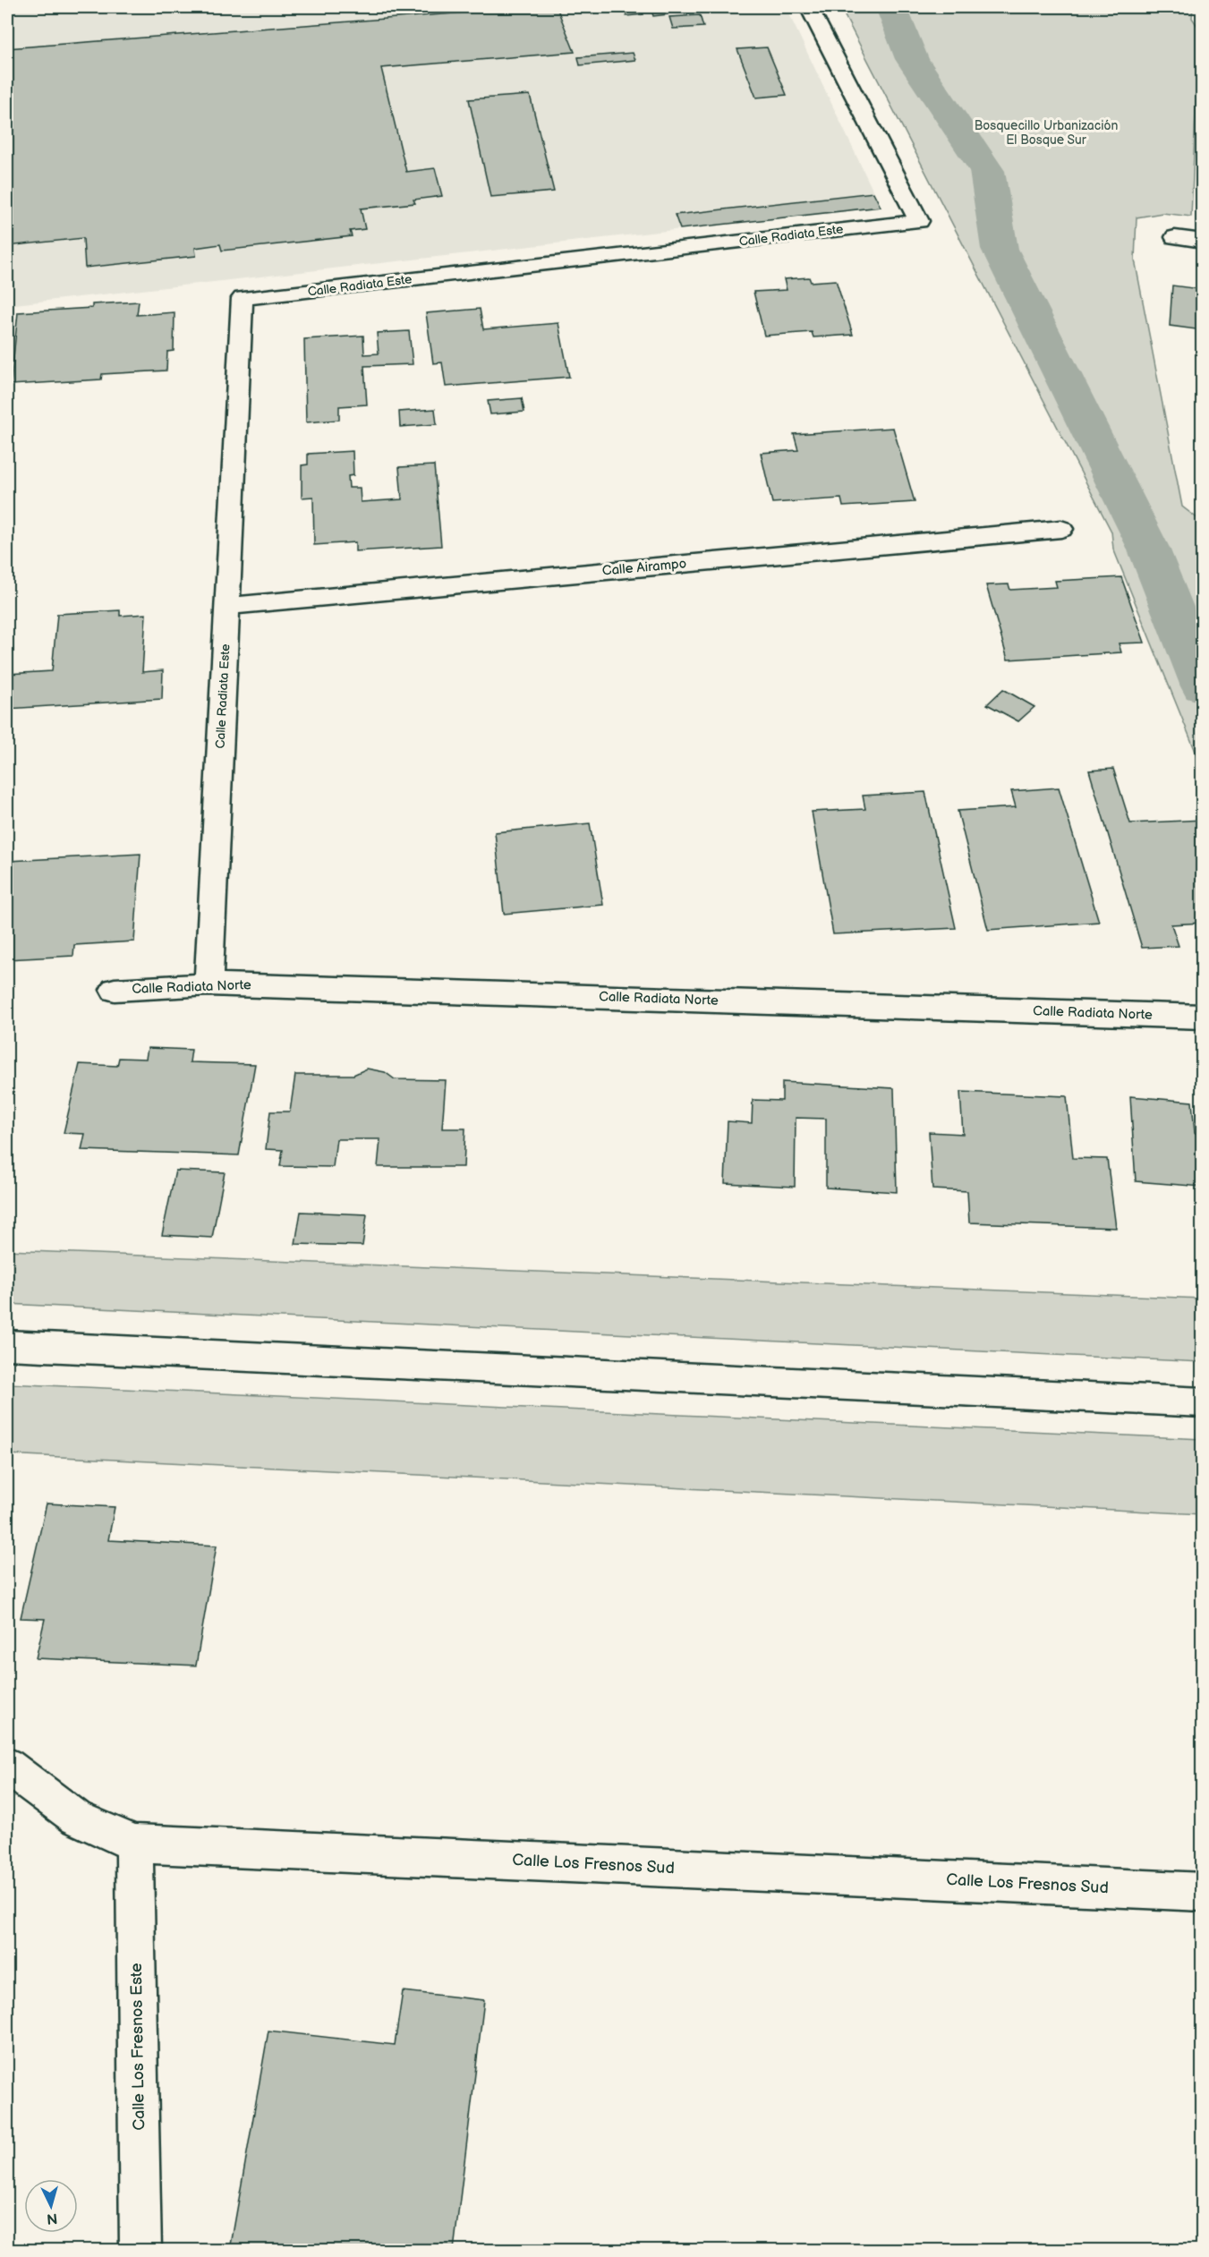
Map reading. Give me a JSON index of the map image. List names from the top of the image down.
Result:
{
  "streets": {
    "street": [
      "Calle Radiata Este",
      "Calle Airampo",
      "Calle Radiata Norte",
      "Calle Los Fresnos Sud",
      "Calle Los Fresnos Este"
    ]
  },
  "crossings": [
    ["Calle Radiata Este", "Calle Airampo"],
    ["Calle Radiata Este", "Calle Radiata Norte"],
    ["Calle Los Fresnos Sud", "Calle Los Fresnos Este"]
  ],
  "parks": ["Bosquecillo Urbanización El Bosque Sur"],
  "north": "bottom"
}
